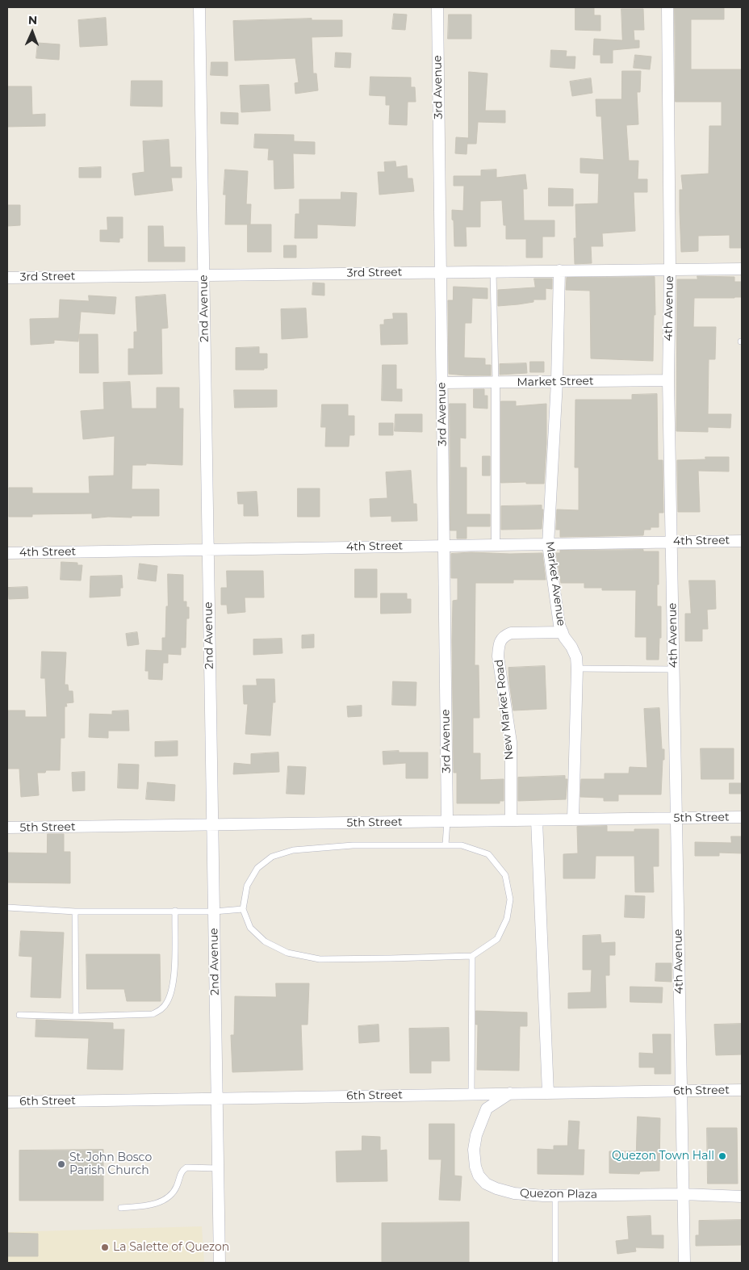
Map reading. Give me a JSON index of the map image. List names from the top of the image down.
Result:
{
  "streets": {
    "street": [
      "3rd Avenue",
      "3rd Street",
      "2nd Avenue",
      "4th Avenue",
      "Market Street",
      "4th Street",
      "Market Avenue",
      "New Market Road",
      "5th Street",
      "6th Street",
      "Quezon Plaza"
    ]
  },
  "crossings": [
    ["3rd Avenue", "3rd Street"],
    ["3rd Avenue", "Market Street"],
    ["3rd Avenue", "4th Street"],
    ["3rd Avenue", "5th Street"],
    ["3rd Street", "2nd Avenue"],
    ["3rd Street", "4th Avenue"],
    ["3rd Street", "Market Avenue"],
    ["2nd Avenue", "4th Street"],
    ["2nd Avenue", "5th Street"],
    ["2nd Avenue", "6th Street"],
    ["4th Avenue", "Market Street"],
    ["4th Avenue", "4th Street"],
    ["4th Avenue", "5th Street"],
    ["4th Avenue", "6th Street"],
    ["4th Avenue", "Quezon Plaza"],
    ["Market Street", "Market Avenue"],
    ["4th Street", "Market Avenue"],
    ["Market Avenue", "New Market Road"],
    ["Market Avenue", "5th Street"],
    ["New Market Road", "5th Street"],
    ["6th Street", "Quezon Plaza"]
  ],
  "places": ["Quezon Town Hall", "St. John Bosco Parish Church", "La Salette of Quezon"],
  "north": "top"
}
